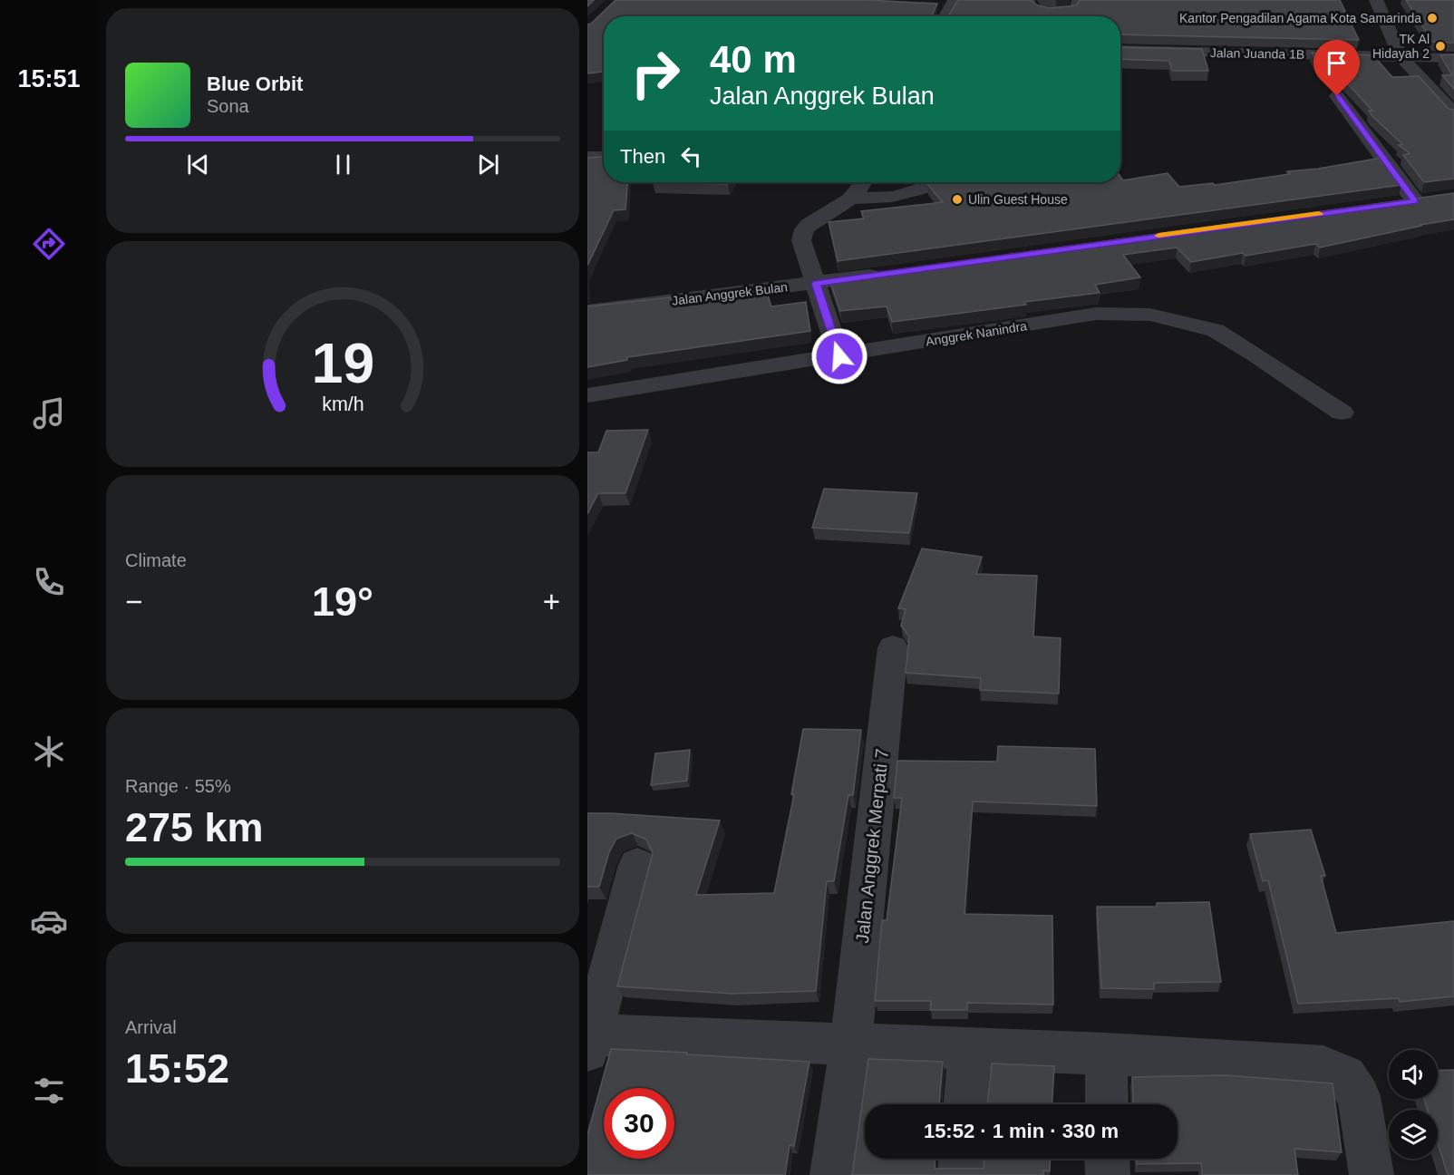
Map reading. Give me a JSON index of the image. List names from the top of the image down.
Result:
{
  "streets": {
    "street": [
      "Jalan Juanda 1B",
      "Jalan Anggrek Bulan",
      "Anggrek Nanindra",
      "Jalan Anggrek Merpati 7"
    ]
  },
  "places": ["Kantor Pengadilan Agama Kota Samarinda", "TK Al Hidayah 2", "Ulin Guest House"],
  "page": {
    "tabs": "15:51",
    "turn": ["40 m", "Jalan Anggrek Bulan"],
    "song": ["Blue Orbit", "Sona"],
    "then": "Then",
    "tile": [
      "Climate",
      ["Range · 55%", "275 km"],
      ["Arrival", "15:52"]
    ],
    "heat": ["−", "19°", "+"],
    "limit": "30",
    "trip": "15:52 · 1 min · 330 m",
    "gauge": ["19", "km/h"]
  }
}
